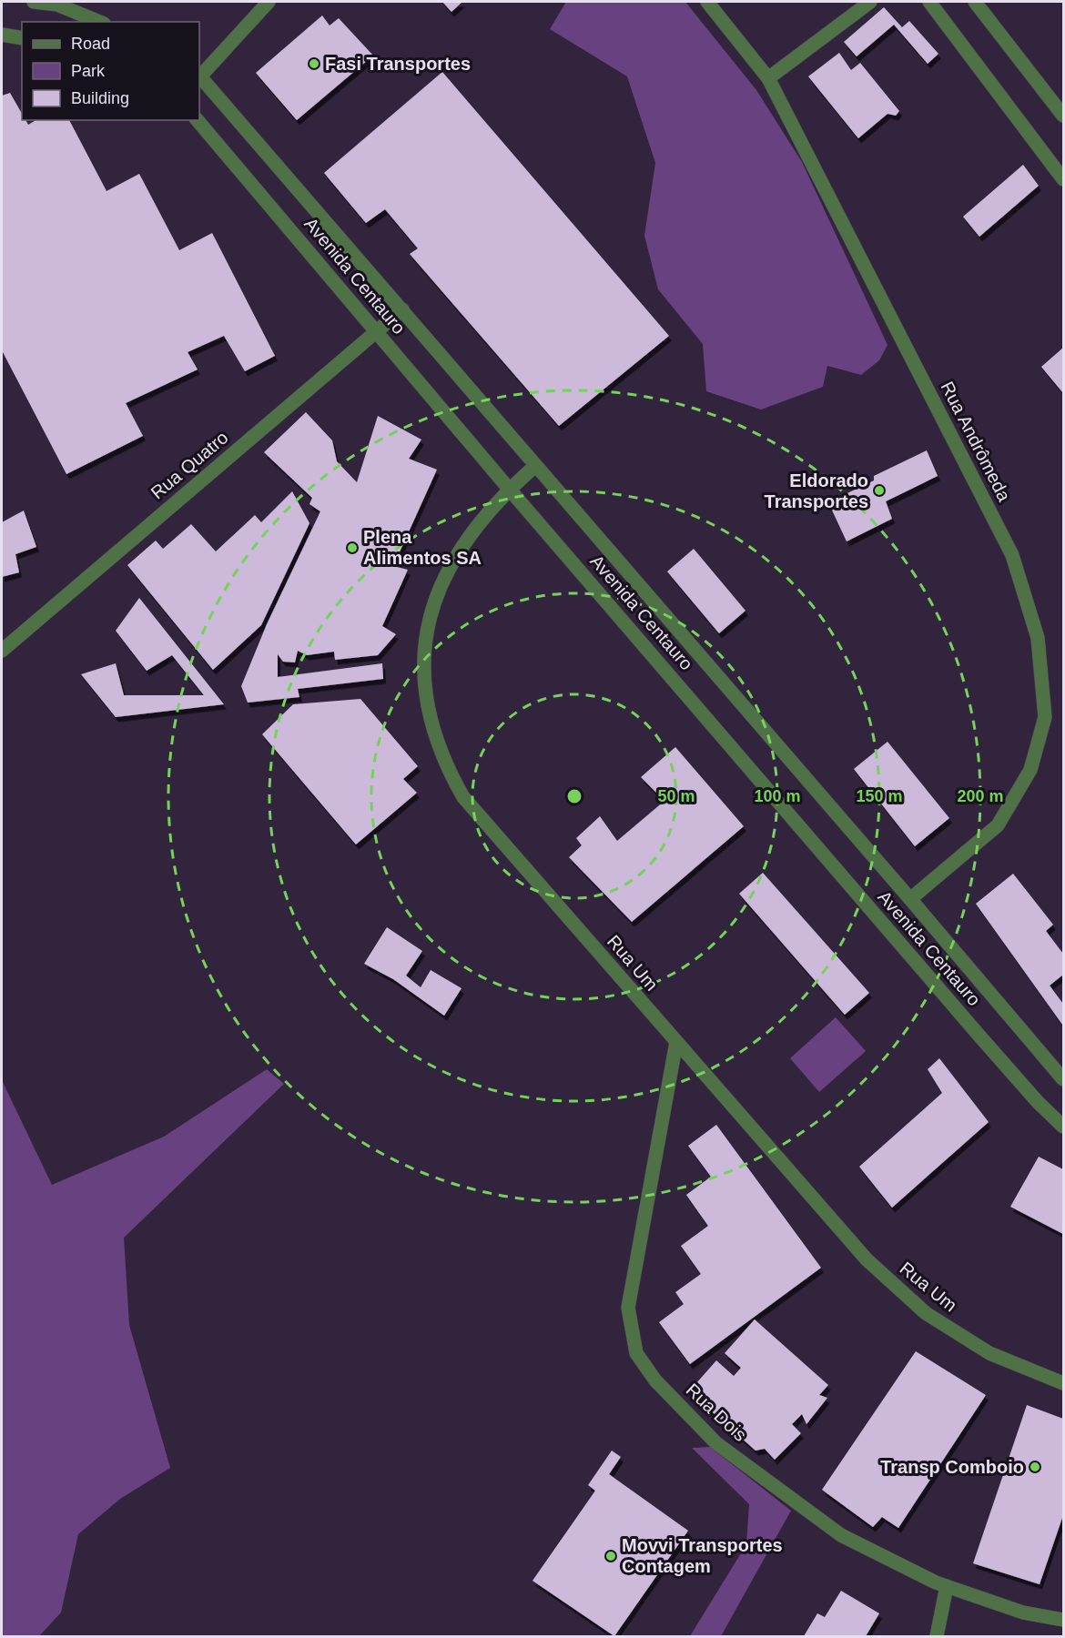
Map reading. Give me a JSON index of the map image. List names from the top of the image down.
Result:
{
  "streets": {
    "street": [
      "Avenida Centauro",
      "Rua Andrômeda",
      "Rua Quatro",
      "Rua Um",
      "Rua Dois"
    ]
  },
  "crossings": [
    ["Avenida Centauro", "Rua Andrômeda"],
    ["Avenida Centauro", "Rua Quatro"],
    ["Avenida Centauro", "Rua Um"],
    ["Rua Um", "Rua Dois"]
  ],
  "places": [
    "Fasi Transportes",
    "Eldorado Transportes",
    "Plena Alimentos SA",
    "Transp Comboio",
    "Movvi Transportes Contagem"
  ],
  "legend": ["Road", "Park", "Building"],
  "rings": [
    "50 m",
    "100 m",
    "150 m",
    "200 m"
  ]
}
